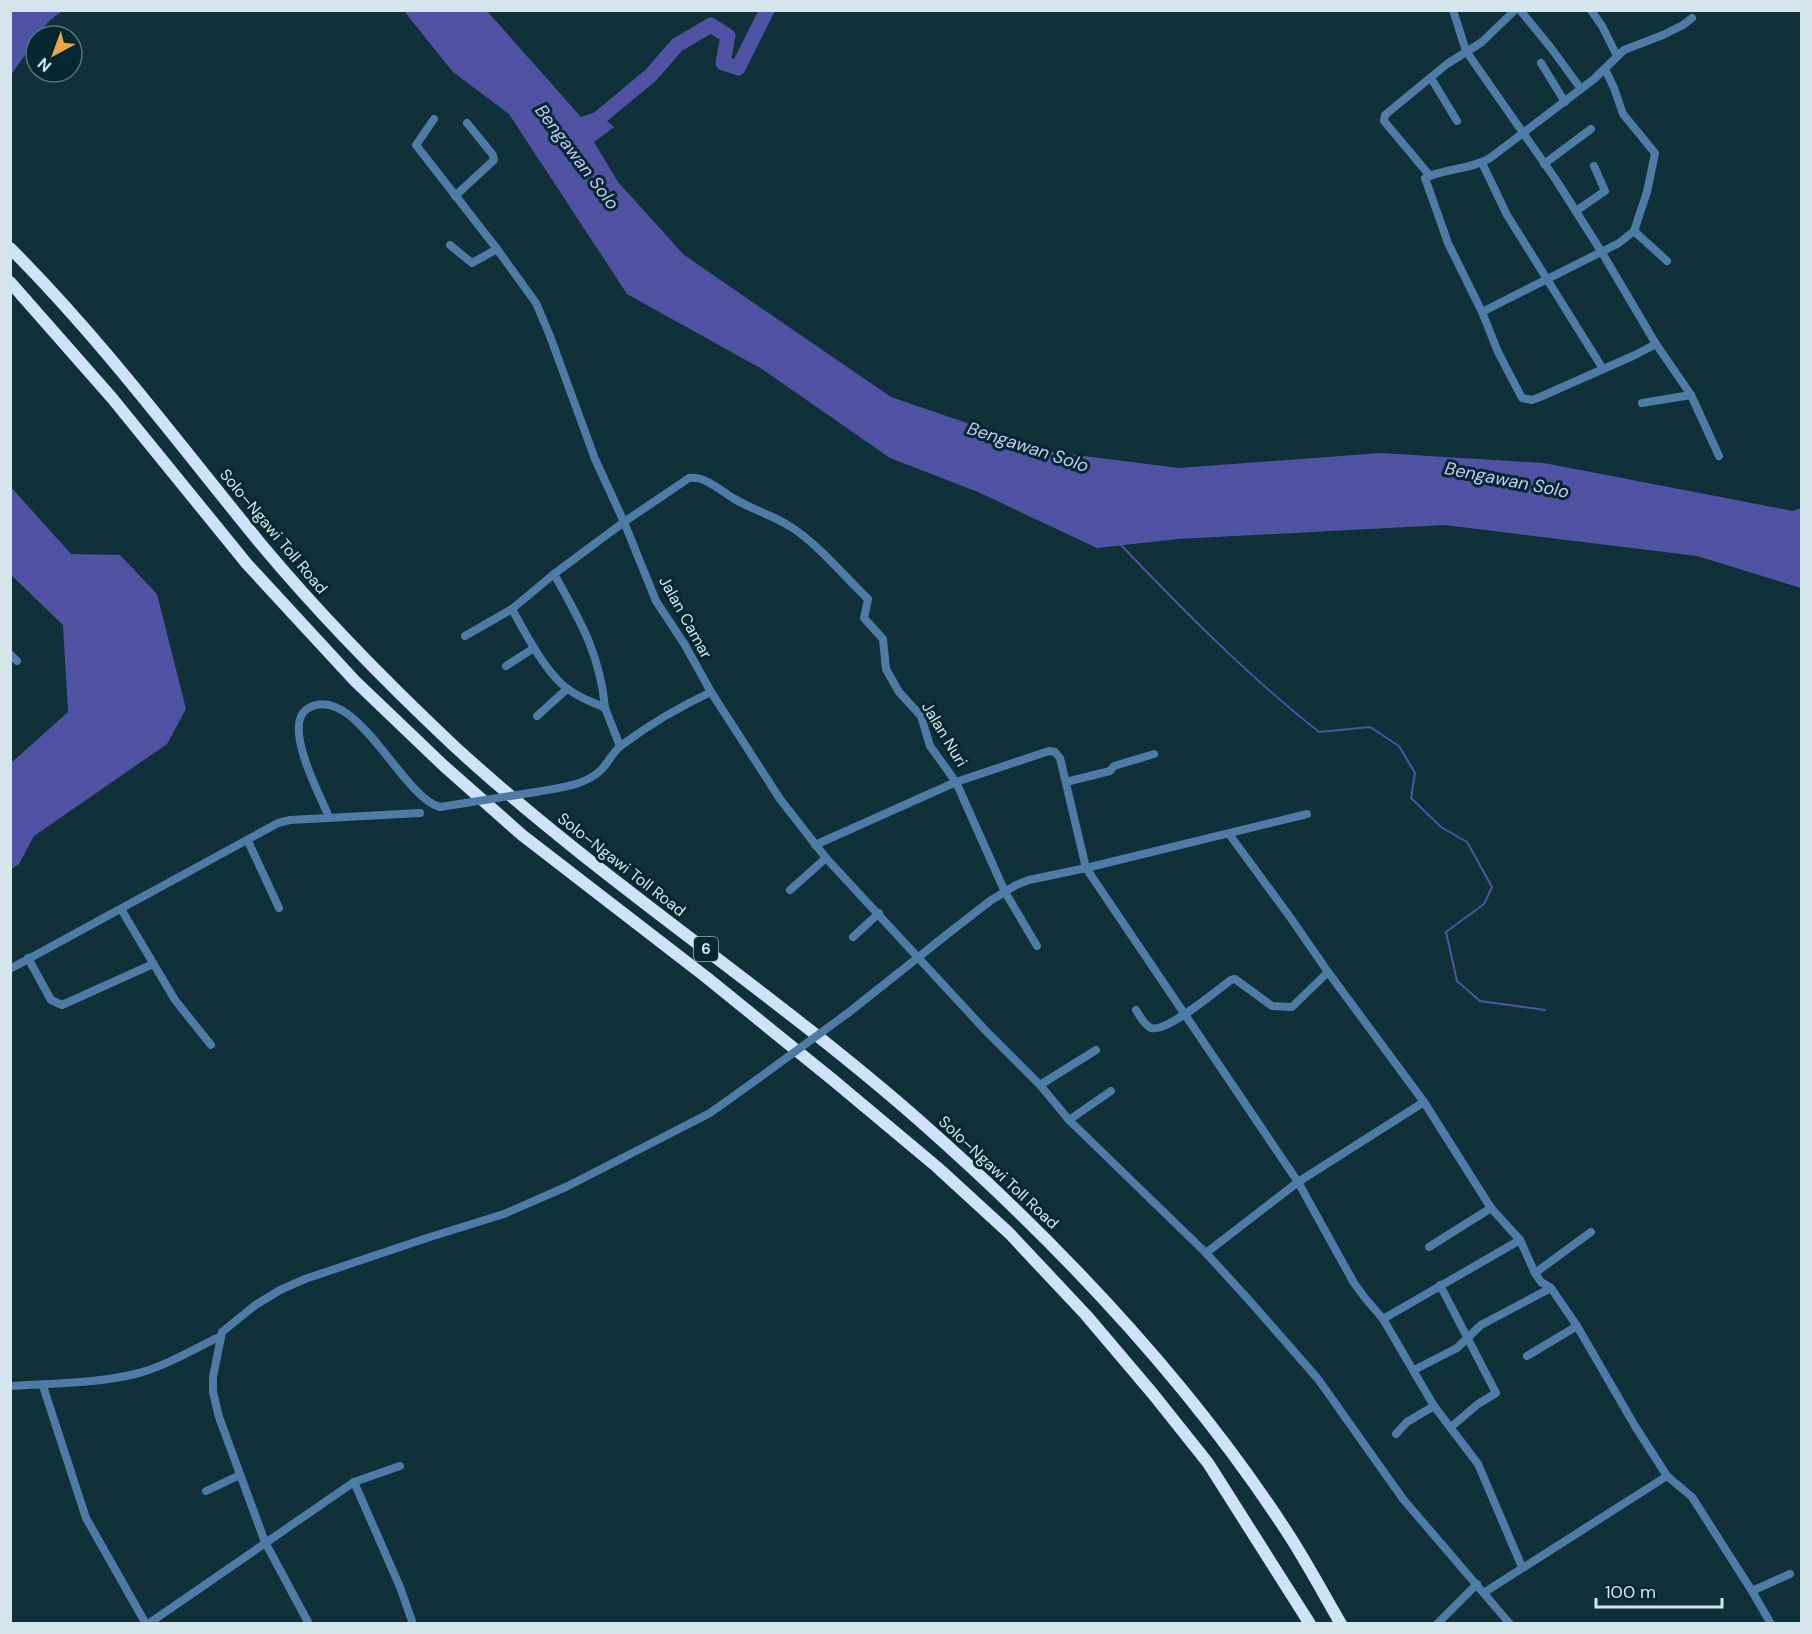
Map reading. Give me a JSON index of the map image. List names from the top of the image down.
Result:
{
  "streets": {
    "highway": ["Solo–Ngawi Toll Road", "6"],
    "street": ["Jalan Camar", "Jalan Nuri"]
  },
  "crossings": [
    ["Jalan Camar", "Jalan Nuri"]
  ],
  "water": ["Bengawan Solo"],
  "scale_bar": "100 m",
  "north": "bottom left"
}
